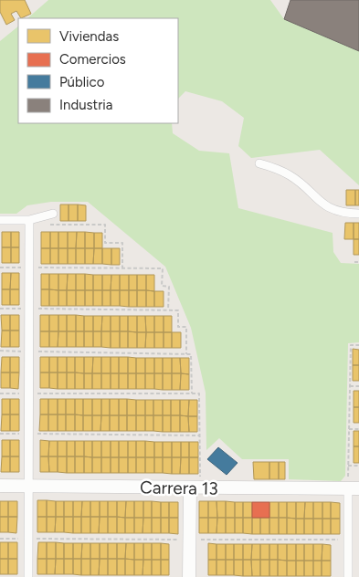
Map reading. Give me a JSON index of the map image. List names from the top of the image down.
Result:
{
  "streets": {
    "street": ["Carrera 13"]
  },
  "legend": [
    "Viviendas",
    "Comercios",
    "Público",
    "Industria"
  ]
}
